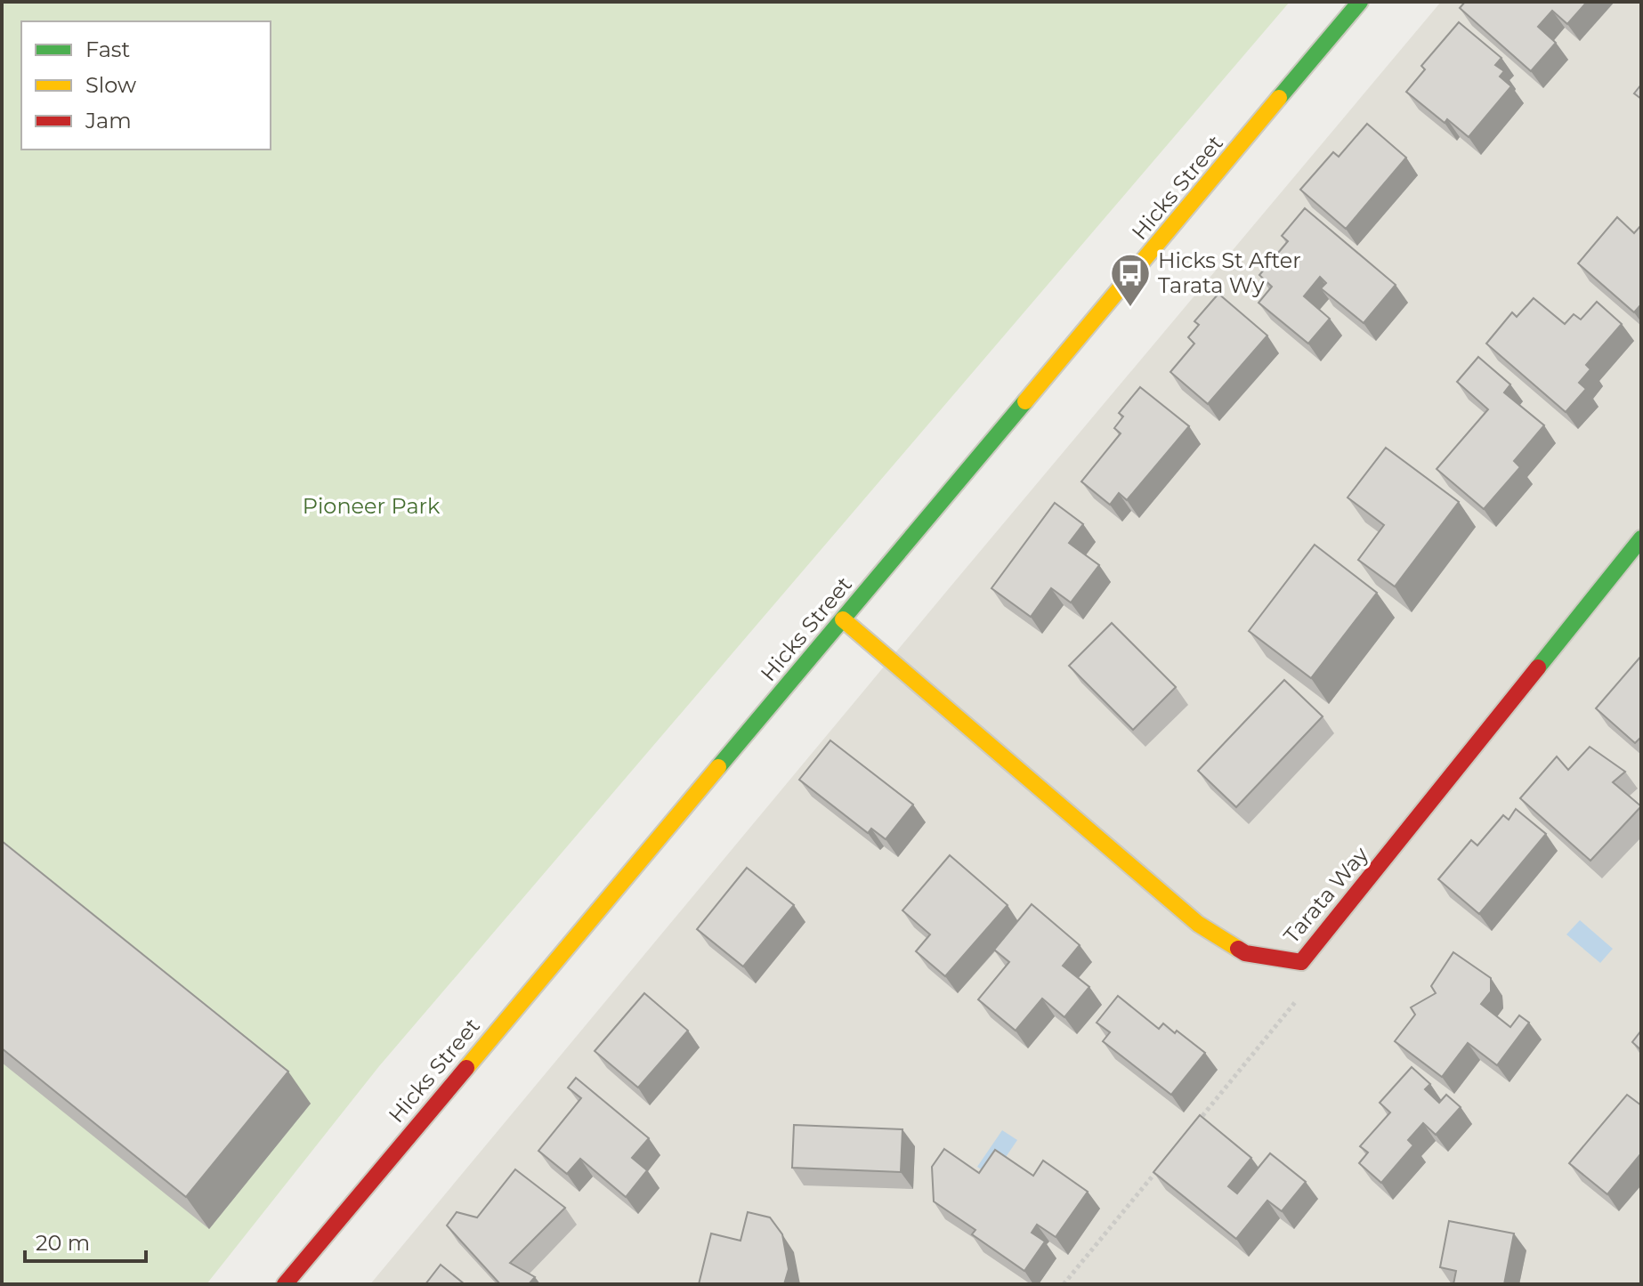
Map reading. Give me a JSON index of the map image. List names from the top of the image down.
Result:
{
  "streets": {
    "street": ["Hicks Street", "Tarata Way"]
  },
  "crossings": [
    ["Hicks Street", "Tarata Way"]
  ],
  "parks": ["Pioneer Park"],
  "places": {
    "bus stop": ["Hicks St After Tarata Wy"]
  },
  "legend": ["Fast", "Slow", "Jam"],
  "scale_bar": "20 m"
}
